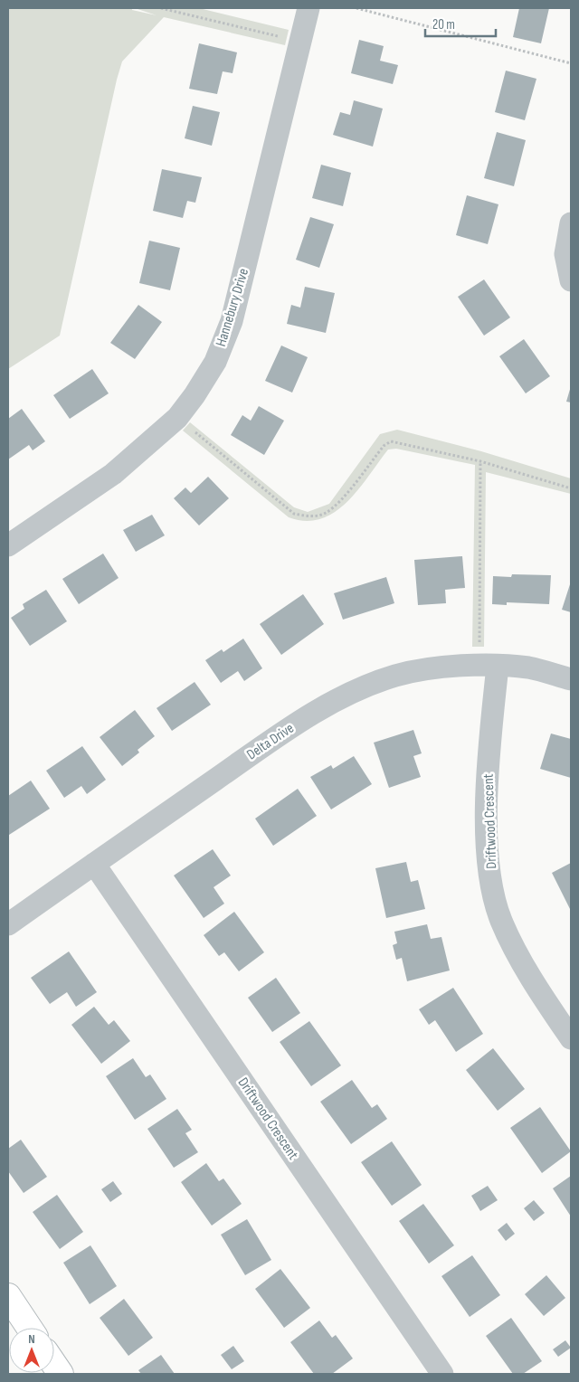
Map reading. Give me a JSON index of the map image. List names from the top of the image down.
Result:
{
  "streets": {
    "street": ["Hannebury Drive", "Delta Drive", "Driftwood Crescent"]
  },
  "crossings": [
    ["Delta Drive", "Driftwood Crescent"]
  ],
  "scale_bar": "20 m",
  "north": "top"
}
